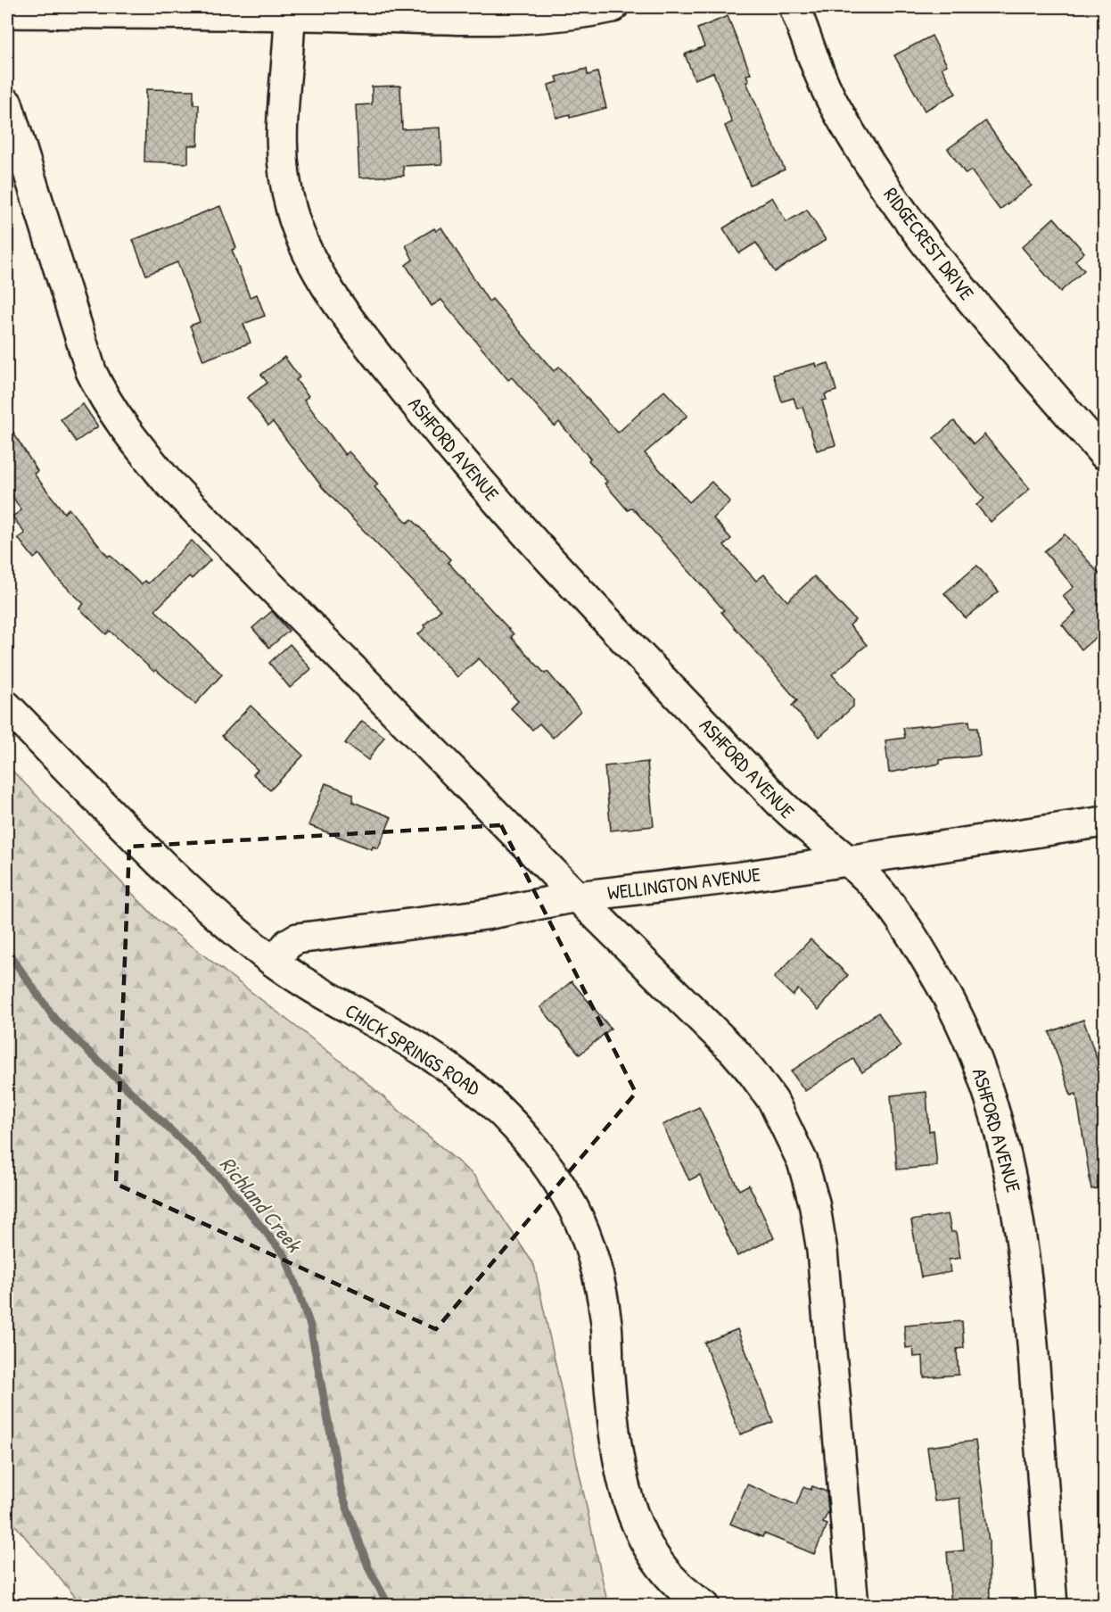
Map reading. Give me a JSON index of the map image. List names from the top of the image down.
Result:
{
  "streets": {
    "street": [
      "RIDGECREST DRIVE",
      "ASHFORD AVENUE",
      "WELLINGTON AVENUE",
      "CHICK SPRINGS ROAD"
    ]
  },
  "crossings": [
    ["ASHFORD AVENUE", "WELLINGTON AVENUE"],
    ["WELLINGTON AVENUE", "CHICK SPRINGS ROAD"]
  ],
  "water": ["Richland Creek"]
}
